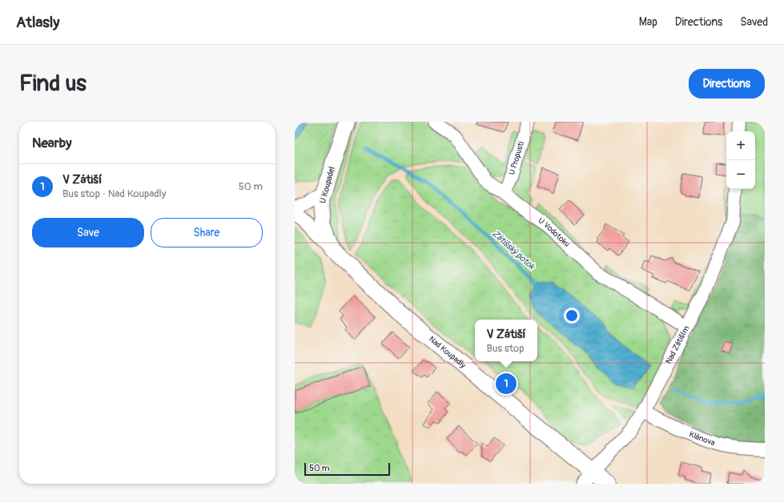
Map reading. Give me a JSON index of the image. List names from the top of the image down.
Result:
{
  "streets": {
    "street": [
      "U Propusti",
      "U Koupadel",
      "U Vodotoku",
      "Nad Zátiším",
      "Nad Koupadly",
      "Klánova"
    ]
  },
  "crossings": [
    ["U Propusti", "U Vodotoku"],
    ["U Koupadel", "Nad Koupadly"],
    ["U Vodotoku", "Nad Zátiším"],
    ["Nad Zátiším", "Nad Koupadly"],
    ["Nad Zátiším", "Klánova"]
  ],
  "water": ["Zátišský potok"],
  "scale_bar": "50 m",
  "page": {
    "header": "Atlasly",
    "nav": ["Map", "Directions", "Saved"],
    "buttons": [
      "Directions",
      ["Save", "Share"]
    ],
    "title": "Find us",
    "heading": "Nearby",
    "map_buttons": ["+", "−"],
    "list": [
      {
        "mark": "1",
        "name": "V Zátiší",
        "note": "Bus stop · Nad Koupadly",
        "value": "50 m"
      }
    ],
    "popup": ["V Zátiší", "Bus stop"],
    "pins": "1",
    "scale": "50 m"
  }
}
